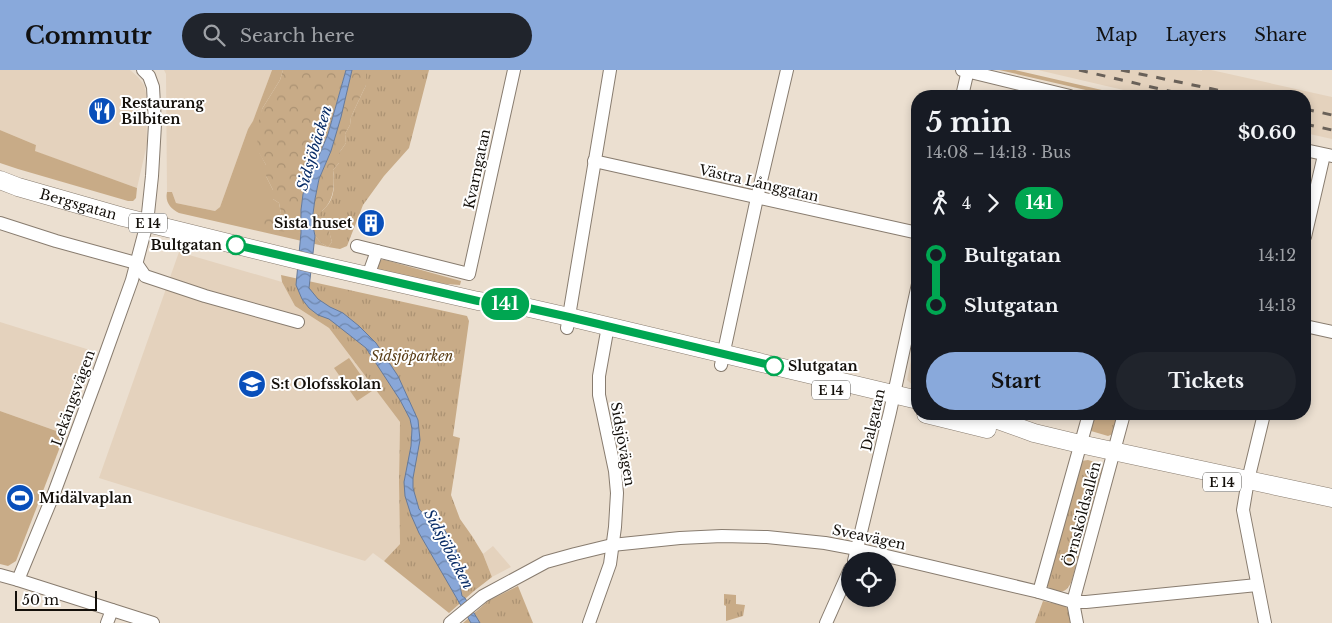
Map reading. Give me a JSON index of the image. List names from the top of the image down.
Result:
{
  "streets": {
    "highway": ["Bergsgatan", "E 14"],
    "street": [
      "Kvarngatan",
      "Västra Långgatan",
      "Lekängsvägen",
      "Dalgatan",
      "Sidsjövägen",
      "Örnsköldsallén",
      "Sveavägen"
    ]
  },
  "crossings": [
    ["Bergsgatan", "Lekängsvägen"],
    ["Bergsgatan", "Dalgatan"],
    ["Bergsgatan", "Sidsjövägen"],
    ["E 14", "Örnsköldsallén"],
    ["Dalgatan", "Sveavägen"],
    ["Sidsjövägen", "Sveavägen"],
    ["Örnsköldsallén", "Sveavägen"]
  ],
  "water": ["Sidsjöbäcken"],
  "parks": ["Sidsjöparken"],
  "places": {
    "restaurant": ["Restaurang Bilbiten"],
    "building": ["Sista huset"],
    "other": ["Bultgatan", "Slutgatan"],
    "school or university": ["S:t Olofsskolan"],
    "sports": ["Midälvaplan"]
  },
  "lines": ["bus line 141"],
  "scale_bar": "50 m",
  "page": {
    "header": "Commutr",
    "search": "Search here",
    "nav": ["Map", "Layers", "Share"],
    "on_map": "141",
    "heading": ["5 min", "14:08 – 14:13 · Bus", "$0.60"],
    "legs": ["4", "141"],
    "list": [
      {
        "name": "Bultgatan",
        "value": "14:12"
      },
      {
        "name": "Slutgatan",
        "value": "14:13"
      }
    ],
    "buttons": ["Start", "Tickets"],
    "scale": "50 m"
  }
}
